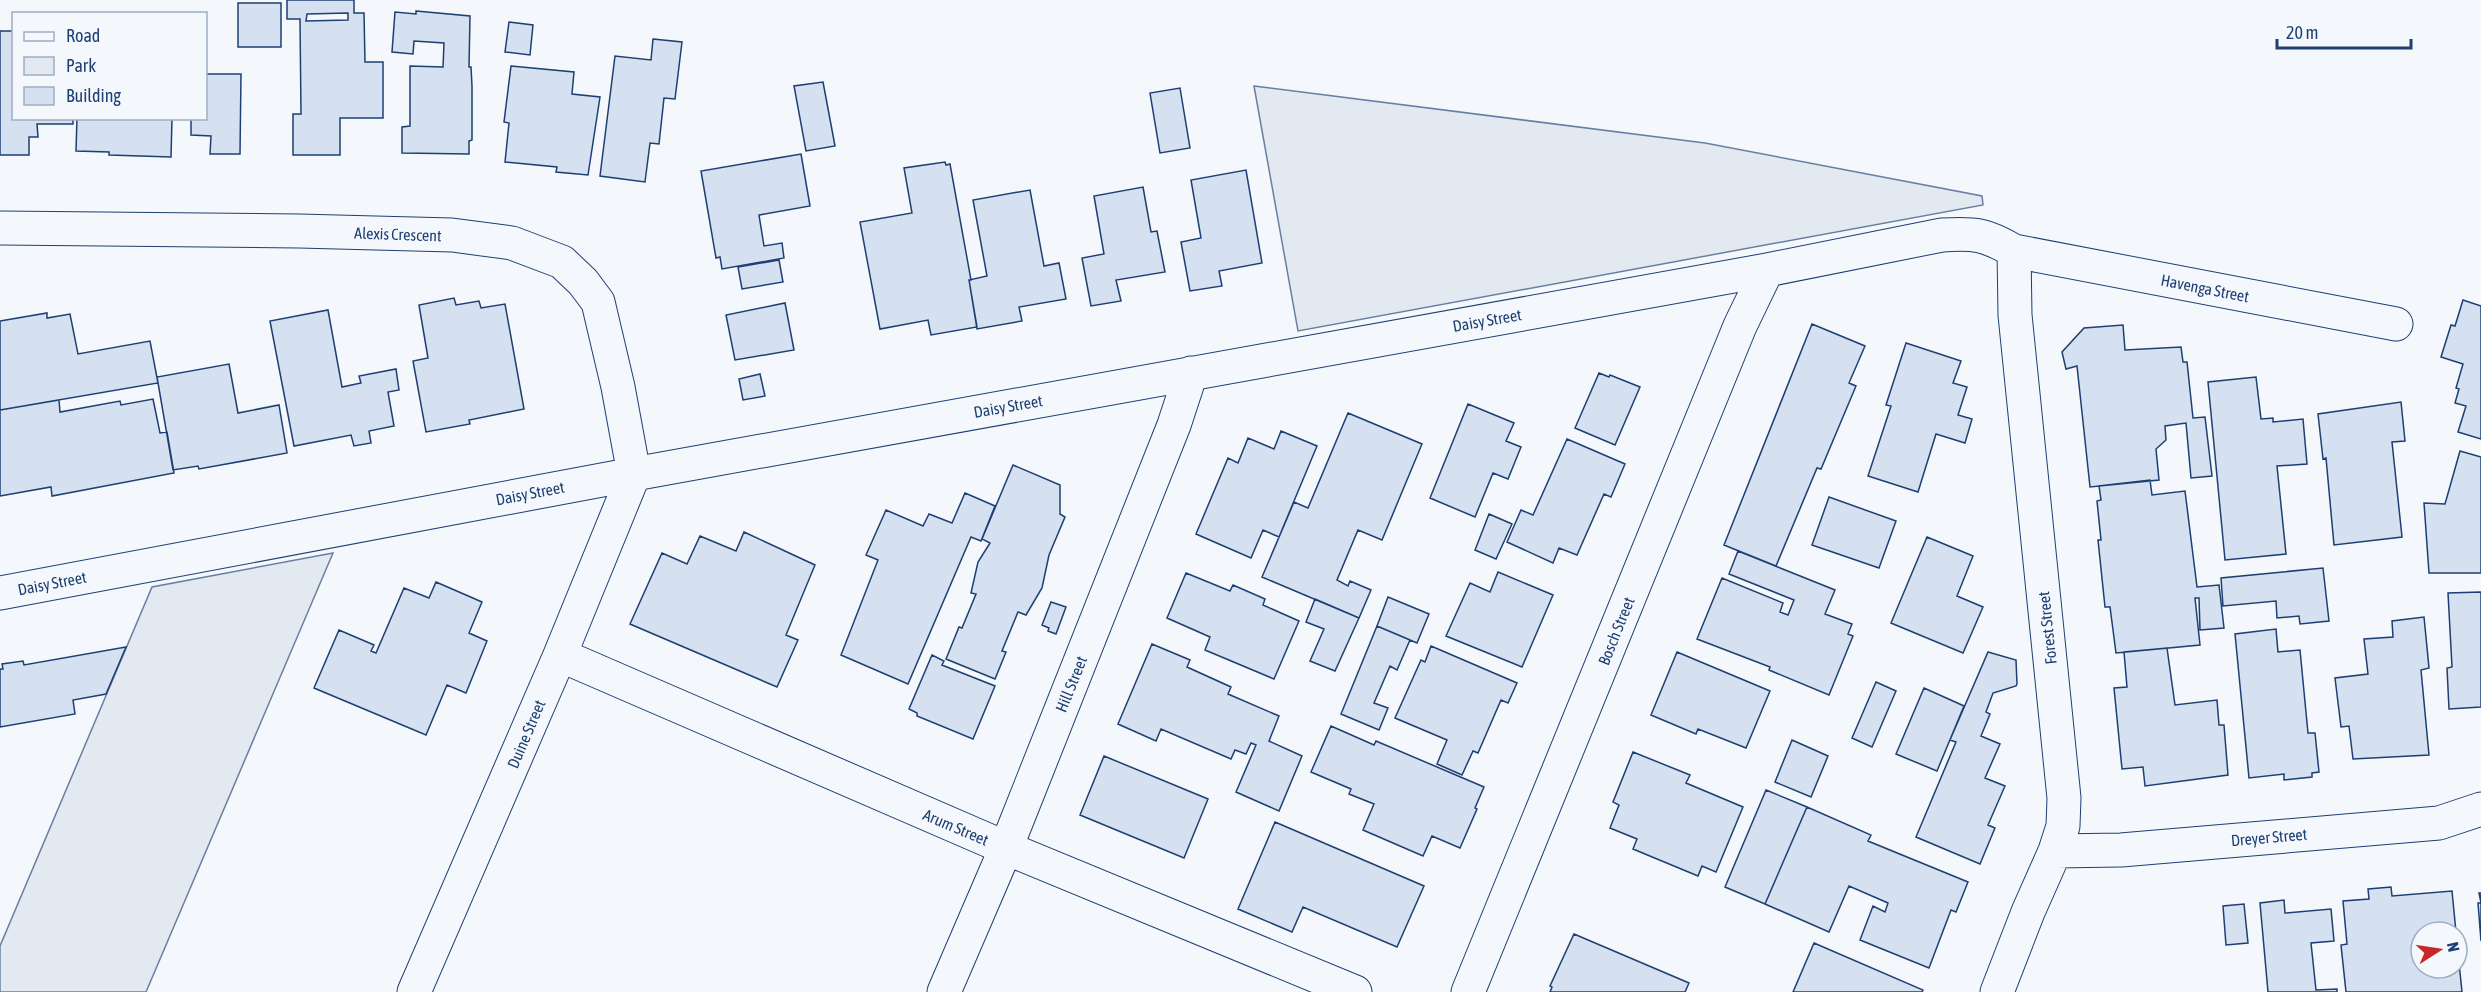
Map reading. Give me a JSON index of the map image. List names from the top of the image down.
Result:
{
  "streets": {
    "street": [
      "Alexis Crescent",
      "Havenga Street",
      "Daisy Street",
      "Forest Street",
      "Bosch Street",
      "Hill Street",
      "Duine Street",
      "Arum Street",
      "Dreyer Street"
    ]
  },
  "crossings": [
    ["Alexis Crescent", "Daisy Street"],
    ["Alexis Crescent", "Duine Street"],
    ["Havenga Street", "Daisy Street"],
    ["Havenga Street", "Forest Street"],
    ["Daisy Street", "Forest Street"],
    ["Daisy Street", "Bosch Street"],
    ["Daisy Street", "Hill Street"],
    ["Daisy Street", "Duine Street"],
    ["Forest Street", "Dreyer Street"],
    ["Hill Street", "Arum Street"],
    ["Duine Street", "Arum Street"]
  ],
  "legend": ["Road", "Park", "Building"],
  "scale_bar": "20 m",
  "north": "right"
}
